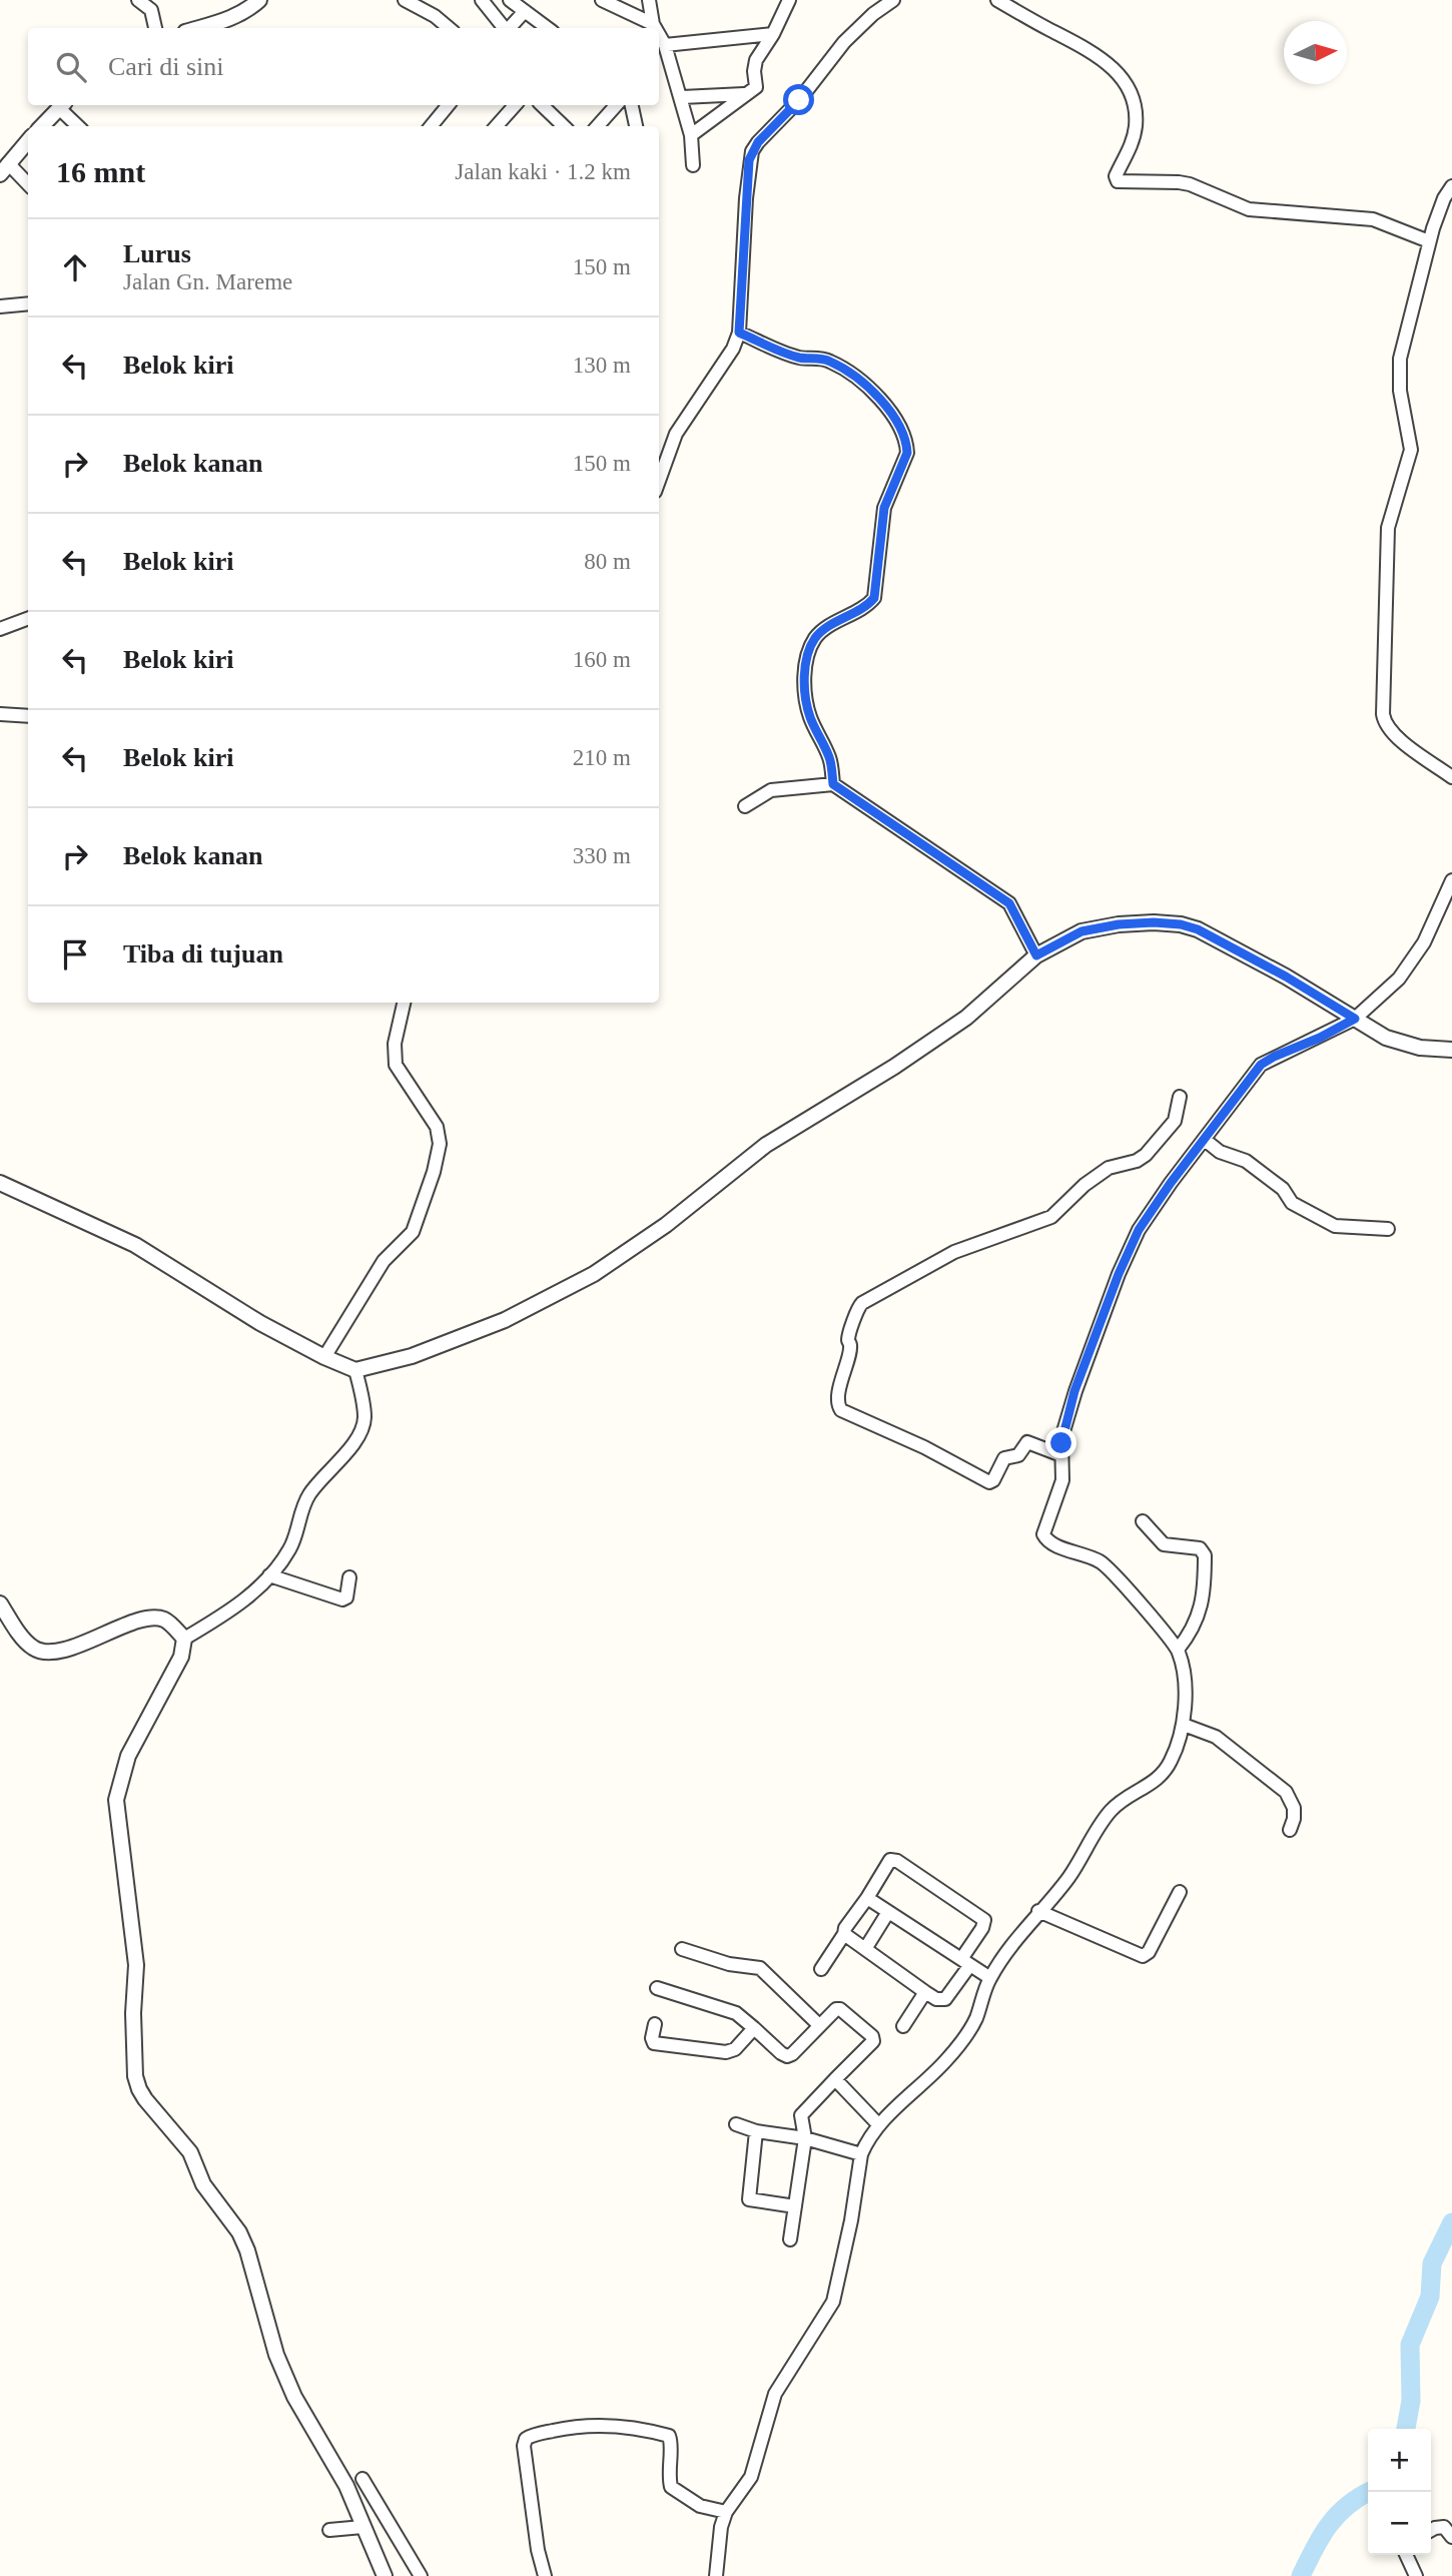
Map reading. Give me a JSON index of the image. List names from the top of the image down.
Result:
{
  "north": "right",
  "page": {
    "search": "Cari di sini",
    "heading": ["16 mnt", "Jalan kaki · 1.2 km"],
    "list": [
      ["Lurus", "Jalan Gn. Mareme", "150 m"],
      ["Belok kiri", "130 m"],
      ["Belok kanan", "150 m"],
      ["Belok kiri", "80 m"],
      ["Belok kiri", "160 m"],
      ["Belok kiri", "210 m"],
      ["Belok kanan", "330 m"],
      "Tiba di tujuan"
    ],
    "map_buttons": ["+", "−"]
  }
}
